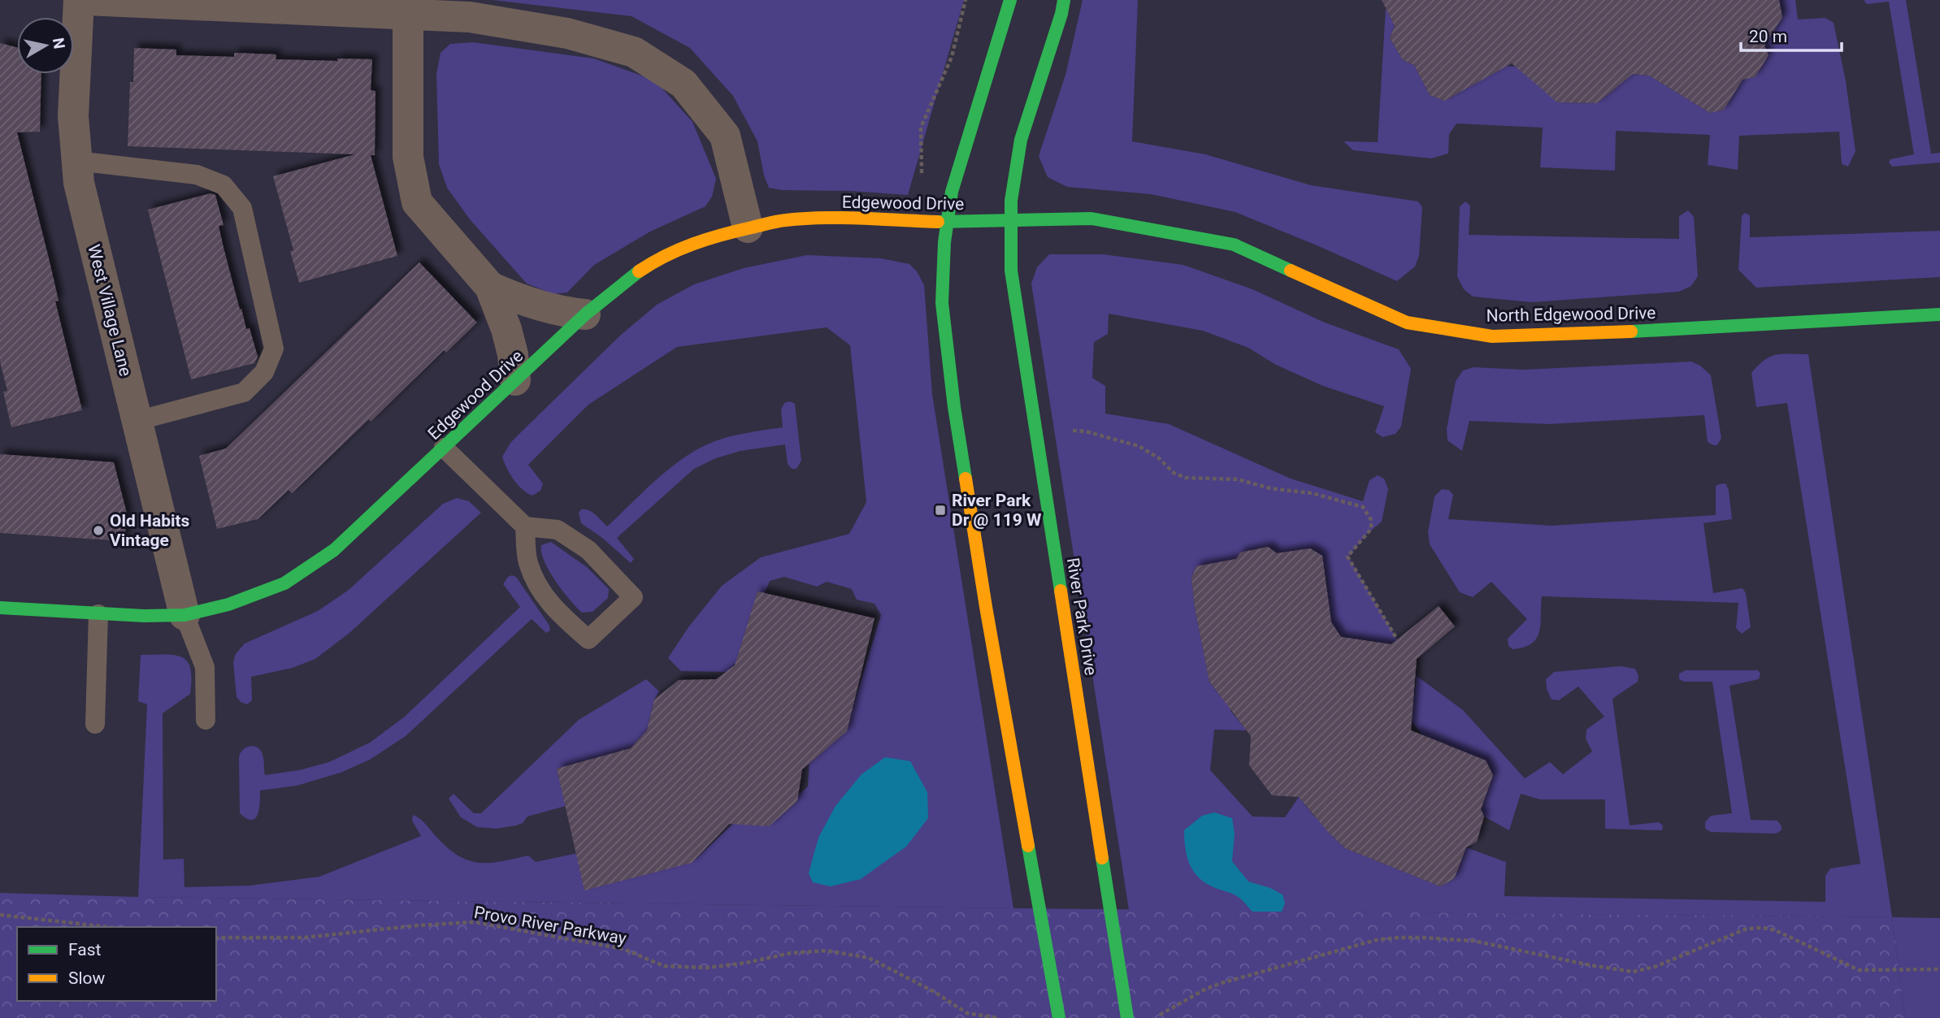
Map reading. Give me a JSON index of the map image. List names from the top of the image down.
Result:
{
  "streets": {
    "street": [
      "Edgewood Drive",
      "West Village Lane",
      "North Edgewood Drive",
      "River Park Drive"
    ],
    "path": ["Provo River Parkway"]
  },
  "crossings": [
    ["Edgewood Drive", "West Village Lane"],
    ["Edgewood Drive", "North Edgewood Drive"],
    ["North Edgewood Drive", "River Park Drive"]
  ],
  "places": {
    "transit": ["River Park Dr @ 119 W"],
    "other": ["Old Habits Vintage"]
  },
  "legend": ["Fast", "Slow"],
  "scale_bar": "20 m",
  "north": "right"
}
